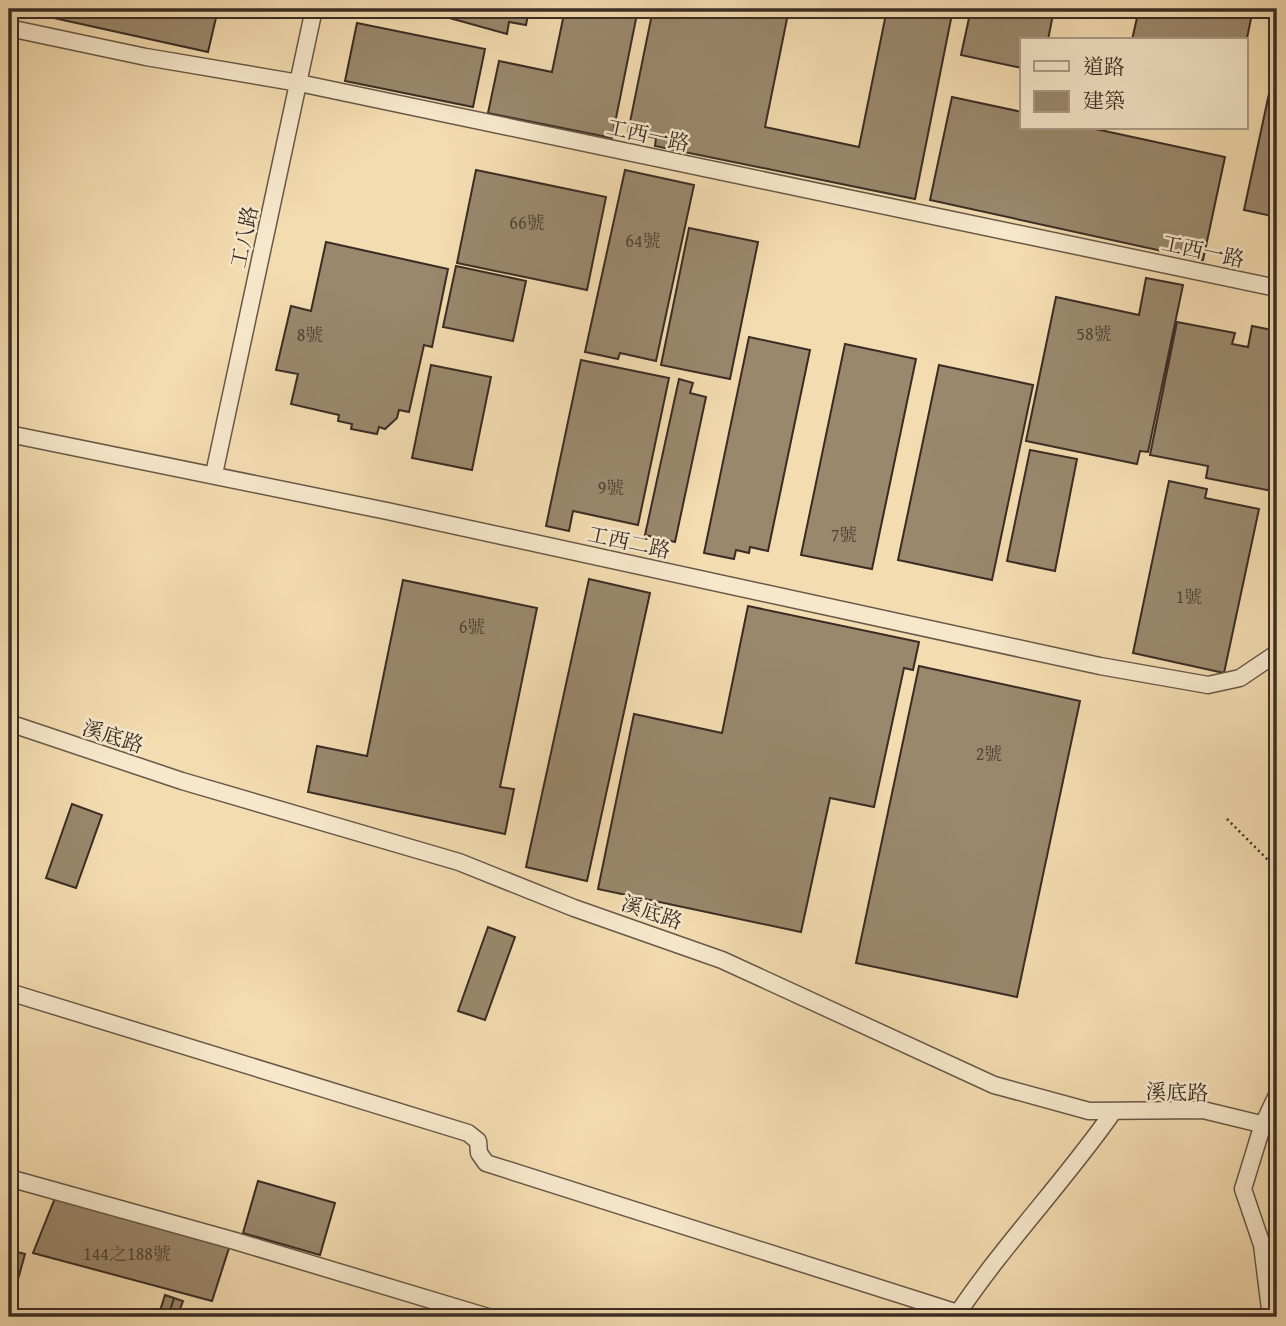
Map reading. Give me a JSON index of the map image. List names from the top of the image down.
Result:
{
  "streets": {
    "street": [
      "工西一路",
      "工八路",
      "工西二路",
      "溪底路"
    ]
  },
  "crossings": [
    ["工西一路", "工八路"],
    ["工八路", "工西二路"]
  ],
  "house_numbers": [
    "66號",
    "64號",
    "58號",
    "8號",
    "9號",
    "7號",
    "1號",
    "6號",
    "2號",
    "144之188號"
  ],
  "legend": ["道路", "建築"]
}
